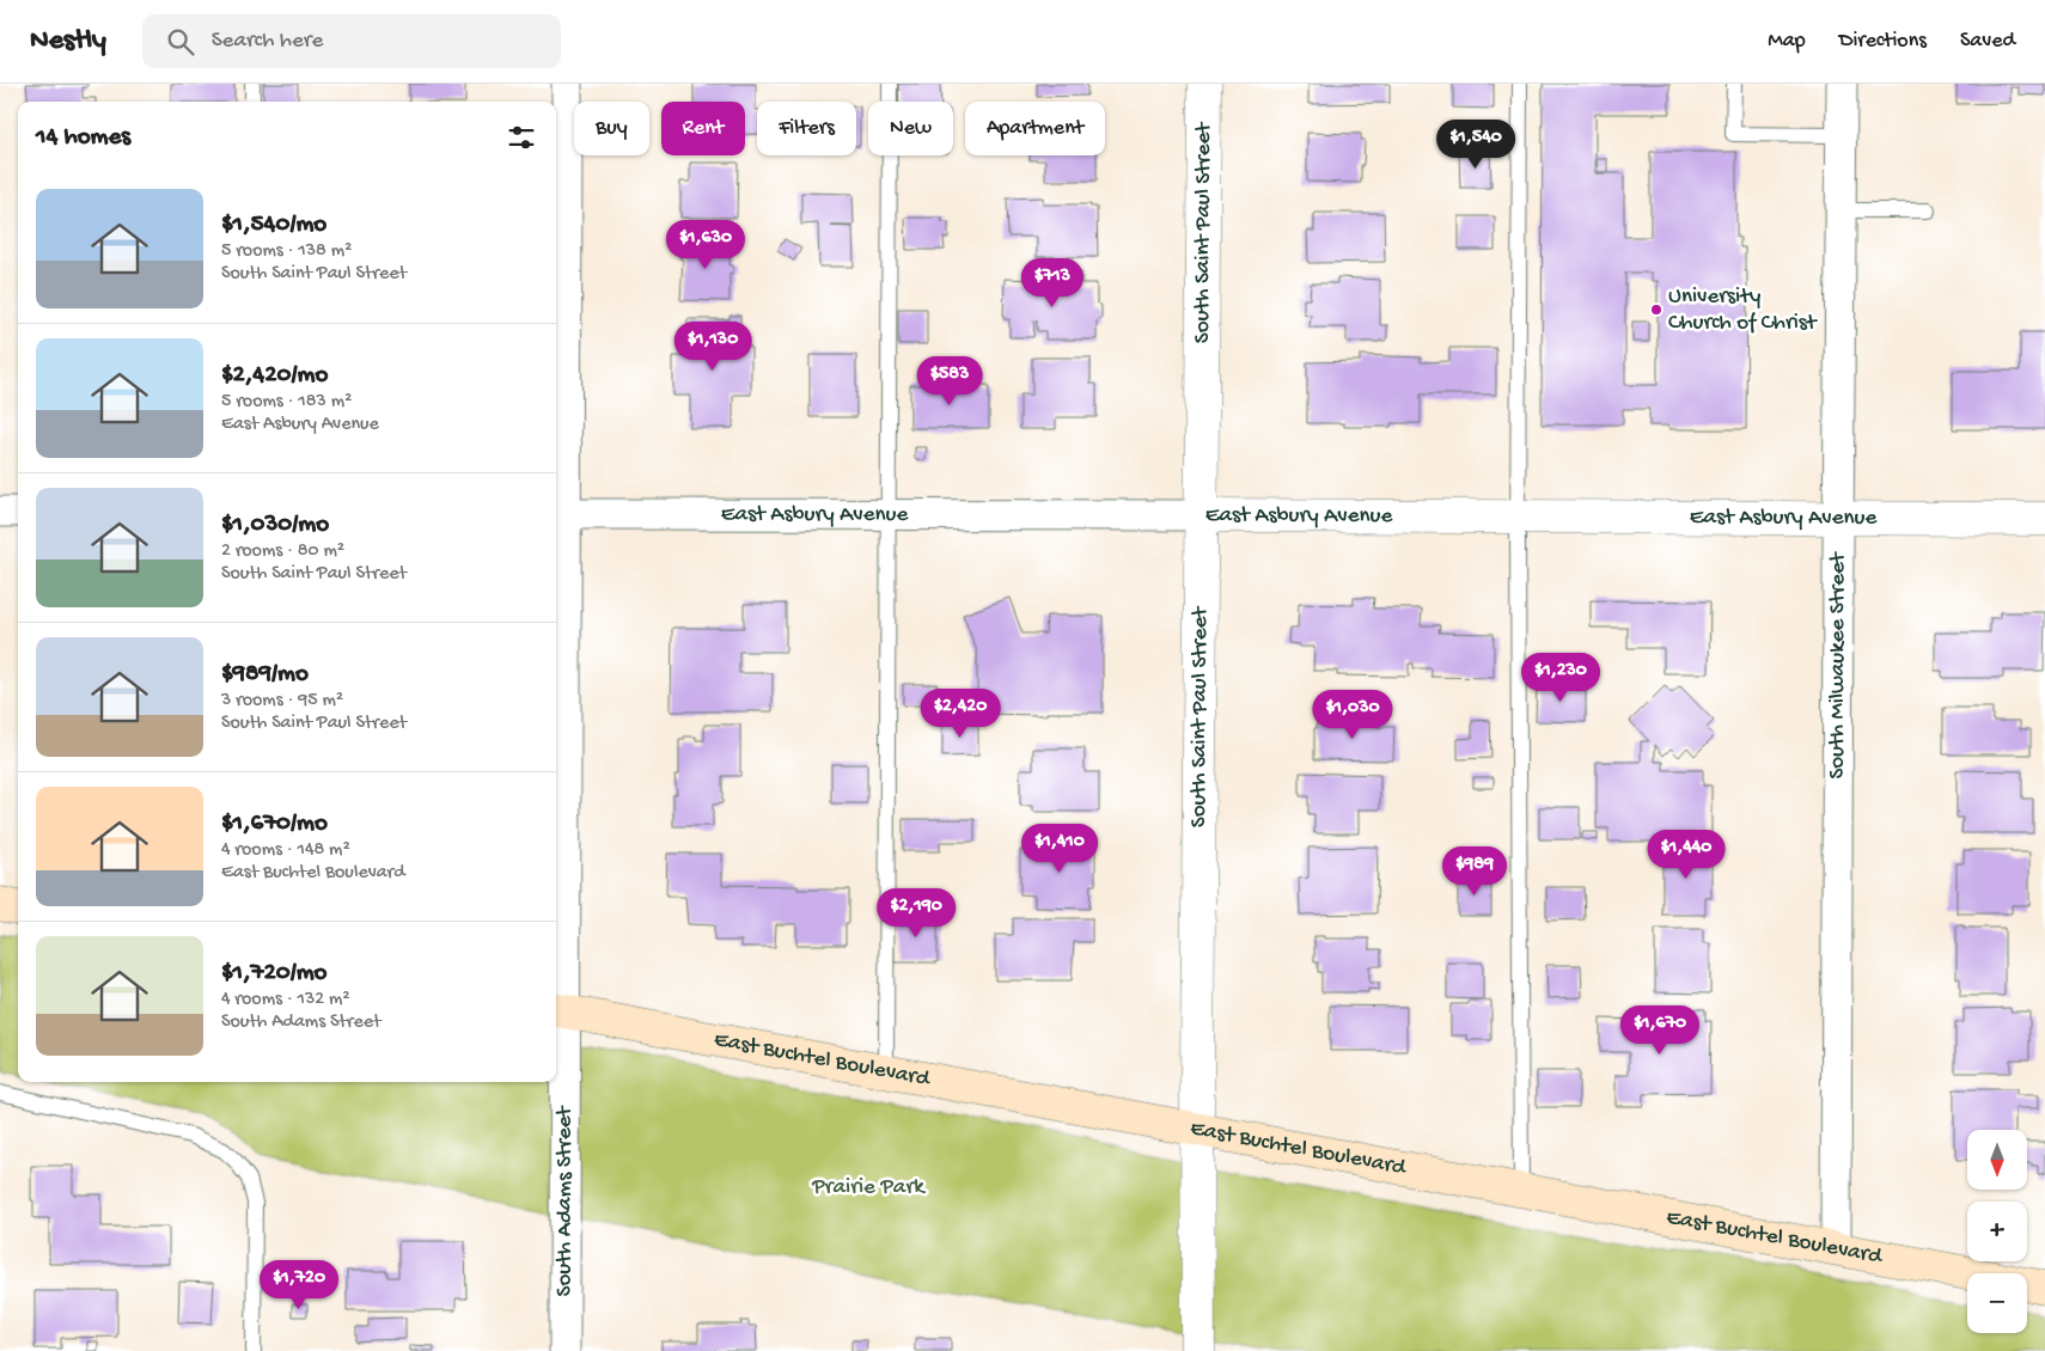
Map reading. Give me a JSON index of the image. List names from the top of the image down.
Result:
{
  "streets": {
    "main road": ["East Buchtel Boulevard"],
    "street": [
      "South Saint Paul Street",
      "East Asbury Avenue",
      "South Milwaukee Street",
      "South Adams Street"
    ]
  },
  "crossings": [
    ["South Saint Paul Street", "East Asbury Avenue"],
    ["South Saint Paul Street", "East Buchtel Boulevard"],
    ["East Asbury Avenue", "South Milwaukee Street"],
    ["East Asbury Avenue", "South Adams Street"],
    ["South Milwaukee Street", "East Buchtel Boulevard"],
    ["East Buchtel Boulevard", "South Adams Street"]
  ],
  "parks": ["Prairie Park"],
  "places": ["University Church of Christ"],
  "north": "bottom",
  "page": {
    "header": "Nestly",
    "search": "Search here",
    "nav": ["Map", "Directions", "Saved"],
    "chip": [
      "Buy",
      "Rent",
      "Filters",
      "New",
      "Apartment"
    ],
    "heading": "14 homes",
    "price": [
      "$1,540",
      "$1,630",
      "$713",
      "$1,130",
      "$583",
      "$1,230",
      "$2,420",
      "$1,030",
      "$1,410",
      "$1,440",
      "$989",
      "$2,190",
      "$1,670",
      "$1,720"
    ],
    "list": [
      {
        "name": "$1,540/mo",
        "note": "5 rooms · 138 m² · South Saint Paul Street"
      },
      {
        "name": "$2,420/mo",
        "note": "5 rooms · 183 m² · East Asbury Avenue"
      },
      {
        "name": "$1,030/mo",
        "note": "2 rooms · 80 m² · South Saint Paul Street"
      },
      {
        "name": "$989/mo",
        "note": "3 rooms · 95 m² · South Saint Paul Street"
      },
      {
        "name": "$1,670/mo",
        "note": "4 rooms · 148 m² · East Buchtel Boulevard"
      },
      {
        "name": "$1,720/mo",
        "note": "4 rooms · 132 m² · South Adams Street"
      }
    ],
    "map_buttons": ["+", "−"]
  }
}
